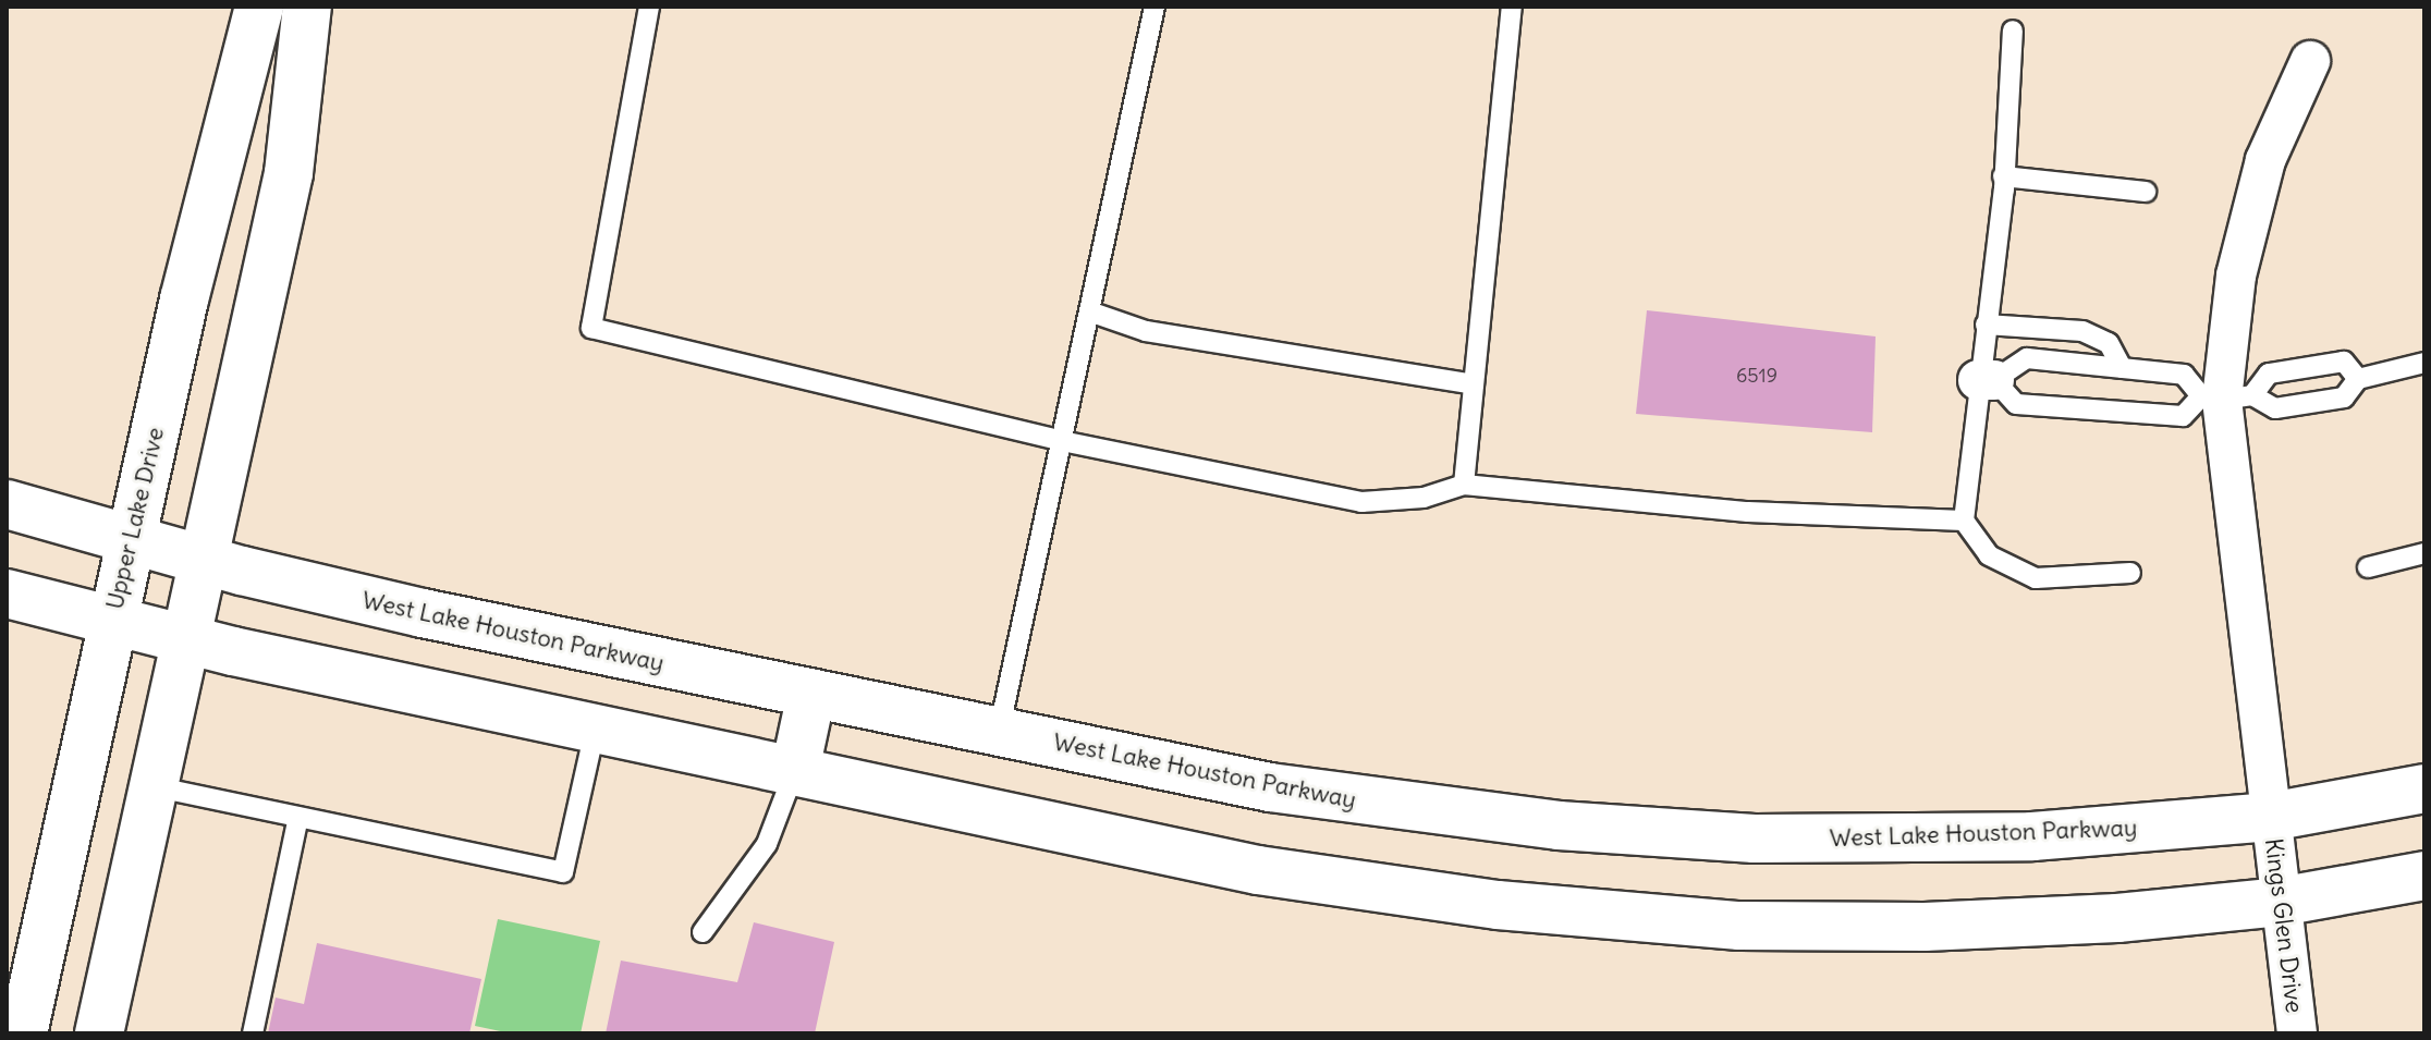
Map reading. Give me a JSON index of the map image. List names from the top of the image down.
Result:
{
  "streets": {
    "main road": ["Upper Lake Drive", "West Lake Houston Parkway"],
    "street": ["Kings Glen Drive"]
  },
  "crossings": [
    ["Upper Lake Drive", "West Lake Houston Parkway"],
    ["West Lake Houston Parkway", "Kings Glen Drive"]
  ],
  "house_numbers": ["6519"]
}
